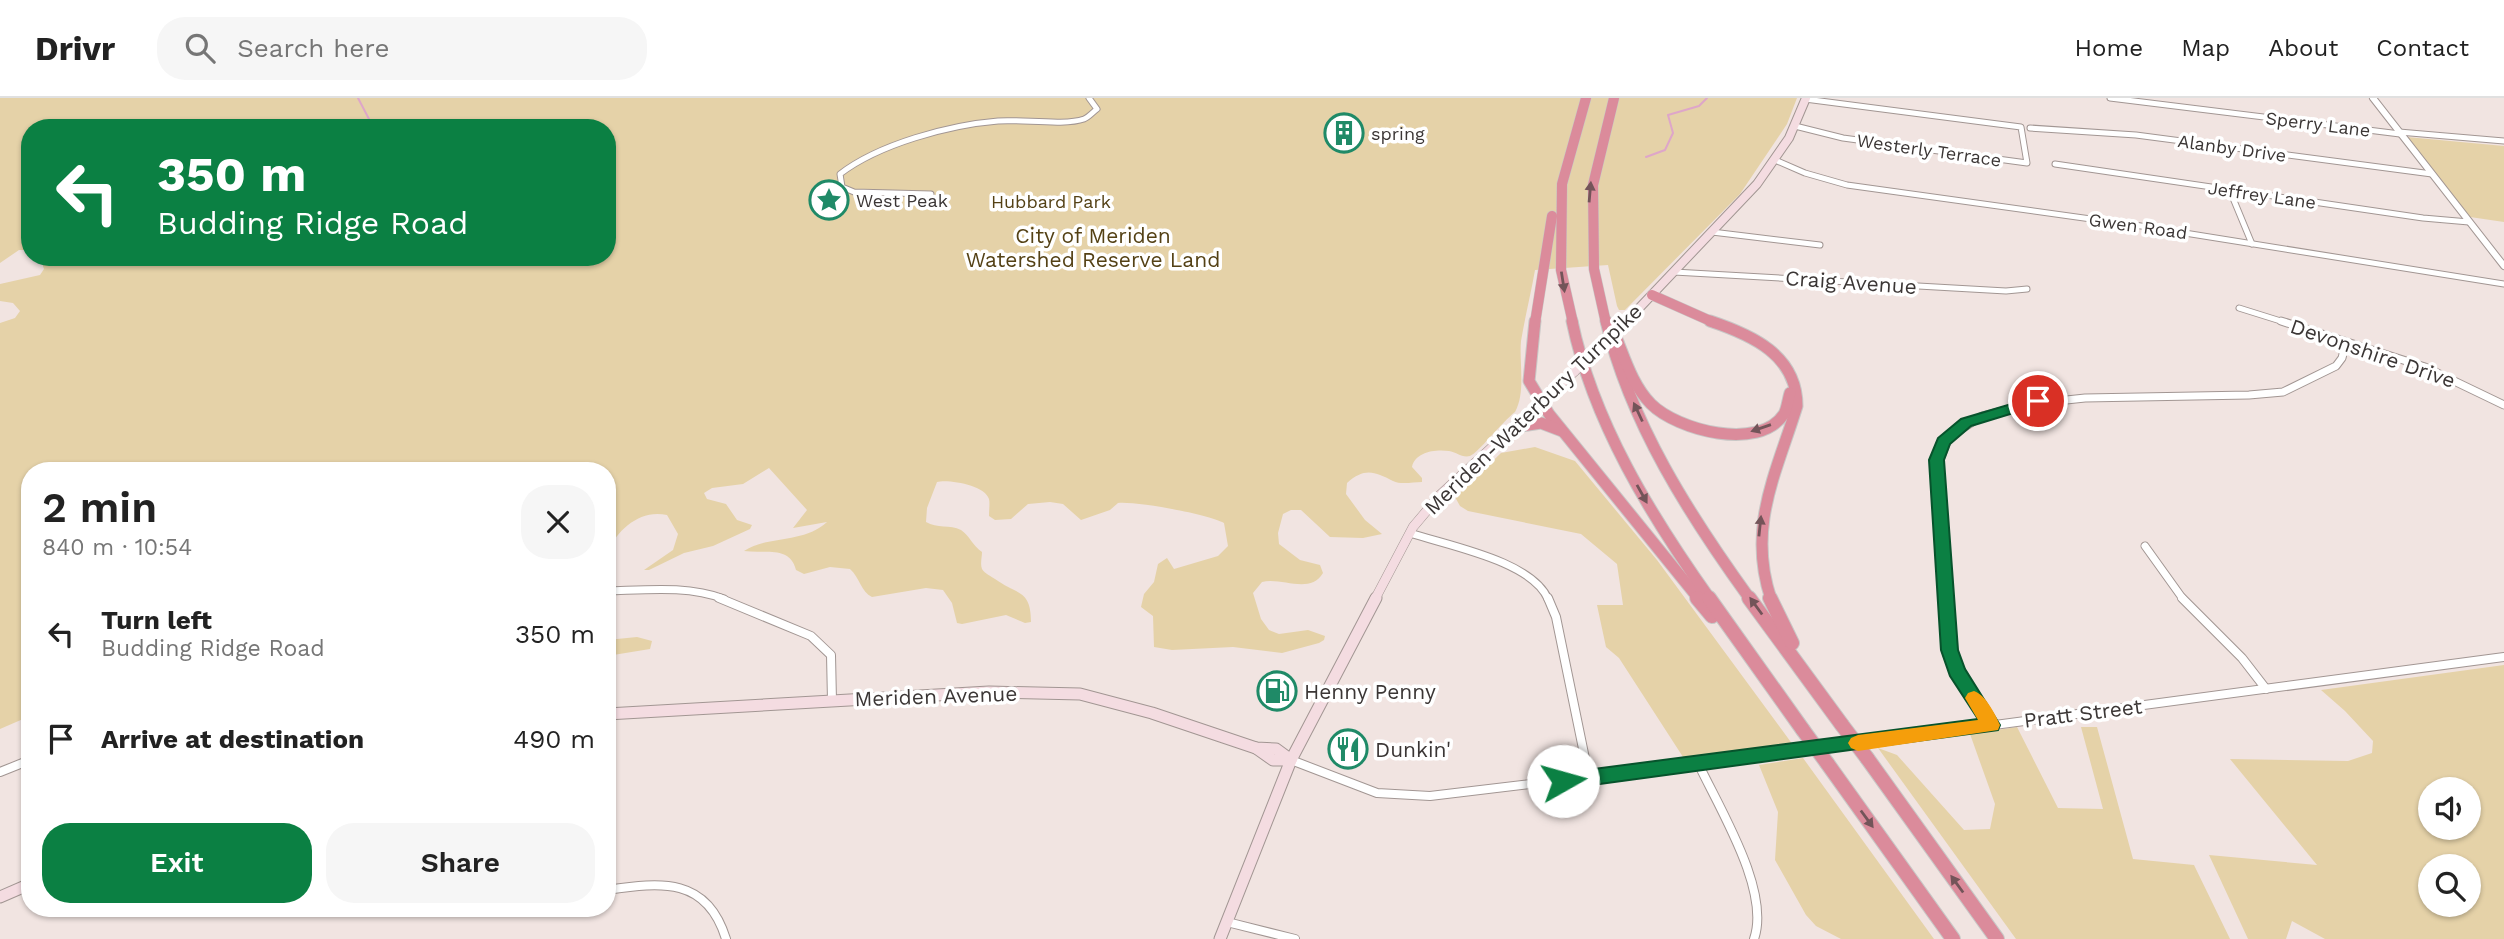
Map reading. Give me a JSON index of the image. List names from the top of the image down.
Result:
{
  "streets": {
    "main road": ["Meriden-Waterbury Turnpike", "Meriden Avenue"],
    "street": [
      "Sperry Lane",
      "Alanby Drive",
      "Westerly Terrace",
      "Jeffrey Lane",
      "Gwen Road",
      "Craig Avenue",
      "Devonshire Drive",
      "Pratt Street"
    ]
  },
  "crossings": [
    ["Westerly Terrace", "Meriden-Waterbury Turnpike"],
    ["Gwen Road", "Meriden-Waterbury Turnpike"],
    ["Craig Avenue", "Meriden-Waterbury Turnpike"],
    ["Meriden-Waterbury Turnpike", "Meriden Avenue"],
    ["Meriden-Waterbury Turnpike", "Pratt Street"],
    ["Meriden Avenue", "Pratt Street"]
  ],
  "parks": ["Hubbard Park", "City of Meriden Watershed Reserve Land"],
  "places": {
    "building": ["spring"],
    "place": ["West Peak"],
    "fuel station": ["Henny Penny"],
    "restaurant": ["Dunkin'"]
  },
  "page": {
    "header": "Drivr",
    "search": "Search here",
    "nav": [
      "Home",
      "Map",
      "About",
      "Contact"
    ],
    "turn": ["350 m", "Budding Ridge Road"],
    "heading": ["2 min", "840 m · 10:54"],
    "list": [
      {
        "name": "Turn left",
        "note": "Budding Ridge Road",
        "value": "350 m"
      },
      {
        "name": "Arrive at destination",
        "value": "490 m"
      }
    ],
    "buttons": ["Exit", "Share"]
  }
}
